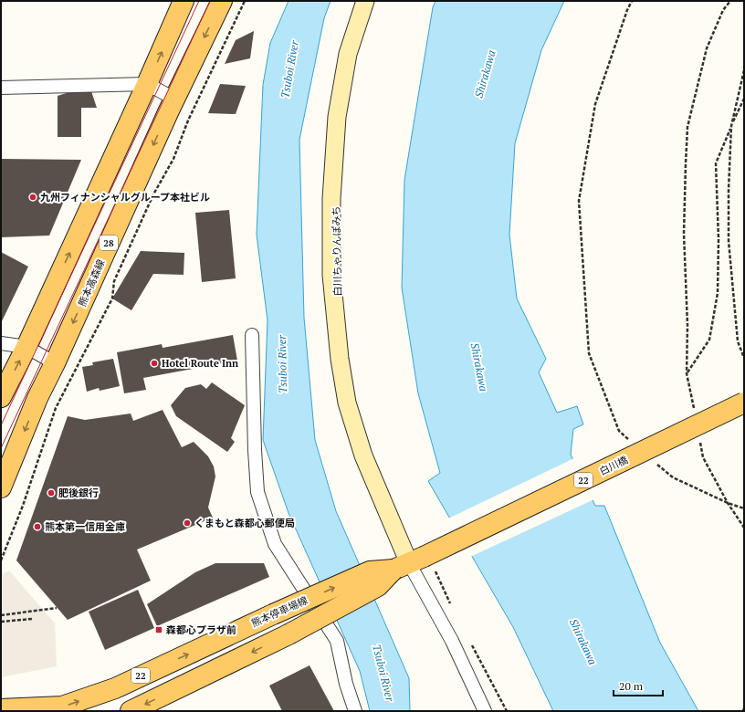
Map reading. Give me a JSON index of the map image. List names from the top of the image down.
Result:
{
  "streets": {
    "main road": [
      "28",
      "熊本高森線",
      "白川橋",
      "22",
      "熊本停車場線"
    ]
  },
  "crossings": [
    ["白川橋", "22"],
    ["白川橋", "熊本停車場線"],
    ["22", "熊本停車場線"]
  ],
  "water": ["Tsuboi River", "Shirakawa"],
  "places": {
    "other": [
      "九州フィナンシャルグループ本社ビル",
      "Hotel Route Inn",
      "肥後銀行",
      "くまもと森都心郵便局",
      "熊本第一信用金庫"
    ],
    "transit": ["森都心プラザ前"]
  },
  "scale_bar": "20 m"
}
